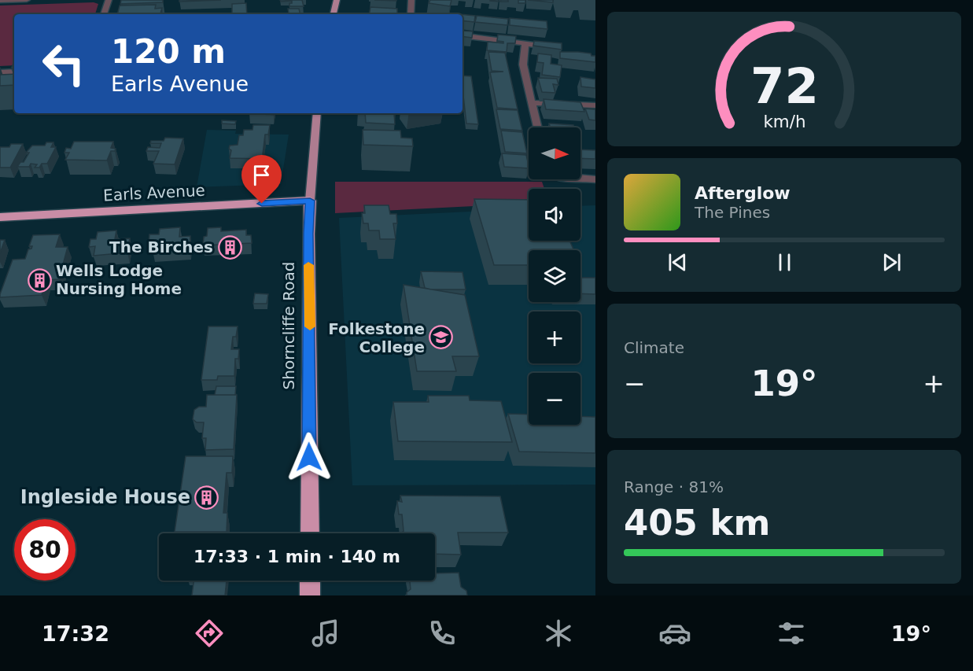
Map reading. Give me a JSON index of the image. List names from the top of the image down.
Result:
{
  "streets": {
    "highway": ["Earls Avenue", "Shorncliffe Road"]
  },
  "crossings": [
    ["Earls Avenue", "Shorncliffe Road"]
  ],
  "places": {
    "building": ["The Birches", "Wells Lodge Nursing Home", "Ingleside House"],
    "school or university": ["Folkestone College"]
  },
  "north": "right",
  "page": {
    "turn": ["120 m", "Earls Avenue"],
    "map_buttons": ["+", "−"],
    "song": ["Afterglow", "The Pines"],
    "tile": [
      "Climate",
      ["Range · 81%", "405 km"]
    ],
    "heat": ["−", "19°", "+"],
    "limit": "80",
    "trip": "17:33 · 1 min · 140 m",
    "tabs": ["17:32", "19°"],
    "gauge": ["72", "km/h"]
  }
}
